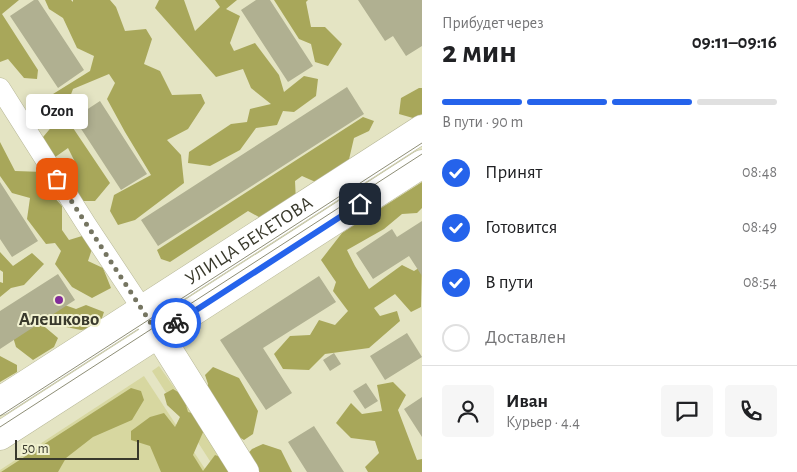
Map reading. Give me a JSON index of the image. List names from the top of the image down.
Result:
{
  "streets": {
    "main road": ["УЛИЦА БЕКЕТОВА"]
  },
  "places": ["Ozon", "Алешково"],
  "scale_bar": "50 m",
  "page": {
    "heading": ["2 мин", "Прибудет через", "09:11–09:16"],
    "panel": ["Иван", "Курьер · 4.4"],
    "bar": "В пути · 90 m",
    "bubble": "Ozon",
    "list": [
      ["Принят", "08:48"],
      ["Готовится", "08:49"],
      ["В пути", "08:54"],
      "Доставлен"
    ],
    "scale": "50 m"
  }
}
